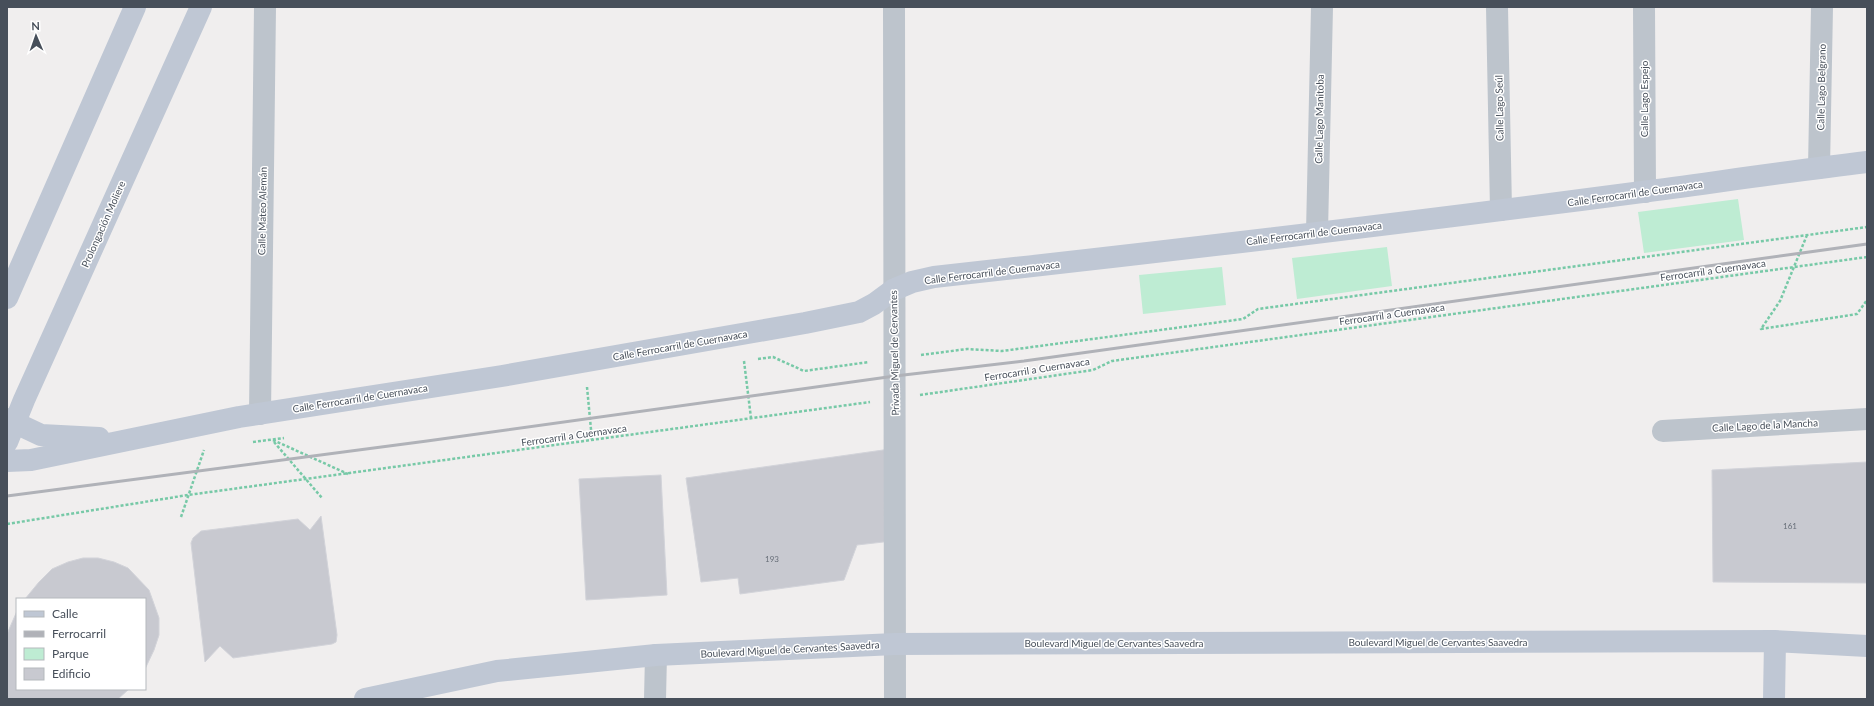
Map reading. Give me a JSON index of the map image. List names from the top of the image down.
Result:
{
  "streets": {
    "street": [
      "Calle Lago Belgrano",
      "Calle Lago Espejo",
      "Calle Lago Seúl",
      "Calle Lago Manitoba",
      "Calle Ferrocarril de Cuernavaca",
      "Calle Mateo Alemán",
      "Prolongación Moliere",
      "Privada Miguel de Cervantes",
      "Calle Lago de la Mancha",
      "Boulevard Miguel de Cervantes Saavedra"
    ],
    "path": ["Ferrocarril a Cuernavaca"]
  },
  "crossings": [
    ["Calle Lago Belgrano", "Calle Ferrocarril de Cuernavaca"],
    ["Calle Lago Espejo", "Calle Ferrocarril de Cuernavaca"],
    ["Calle Lago Seúl", "Calle Ferrocarril de Cuernavaca"],
    ["Calle Lago Manitoba", "Calle Ferrocarril de Cuernavaca"],
    ["Calle Ferrocarril de Cuernavaca", "Calle Mateo Alemán"],
    ["Calle Ferrocarril de Cuernavaca", "Prolongación Moliere"],
    ["Calle Ferrocarril de Cuernavaca", "Privada Miguel de Cervantes"],
    ["Privada Miguel de Cervantes", "Boulevard Miguel de Cervantes Saavedra"]
  ],
  "house_numbers": ["161", "193"],
  "legend": [
    "Calle",
    "Ferrocarril",
    "Parque",
    "Edificio"
  ],
  "north": "top"
}
